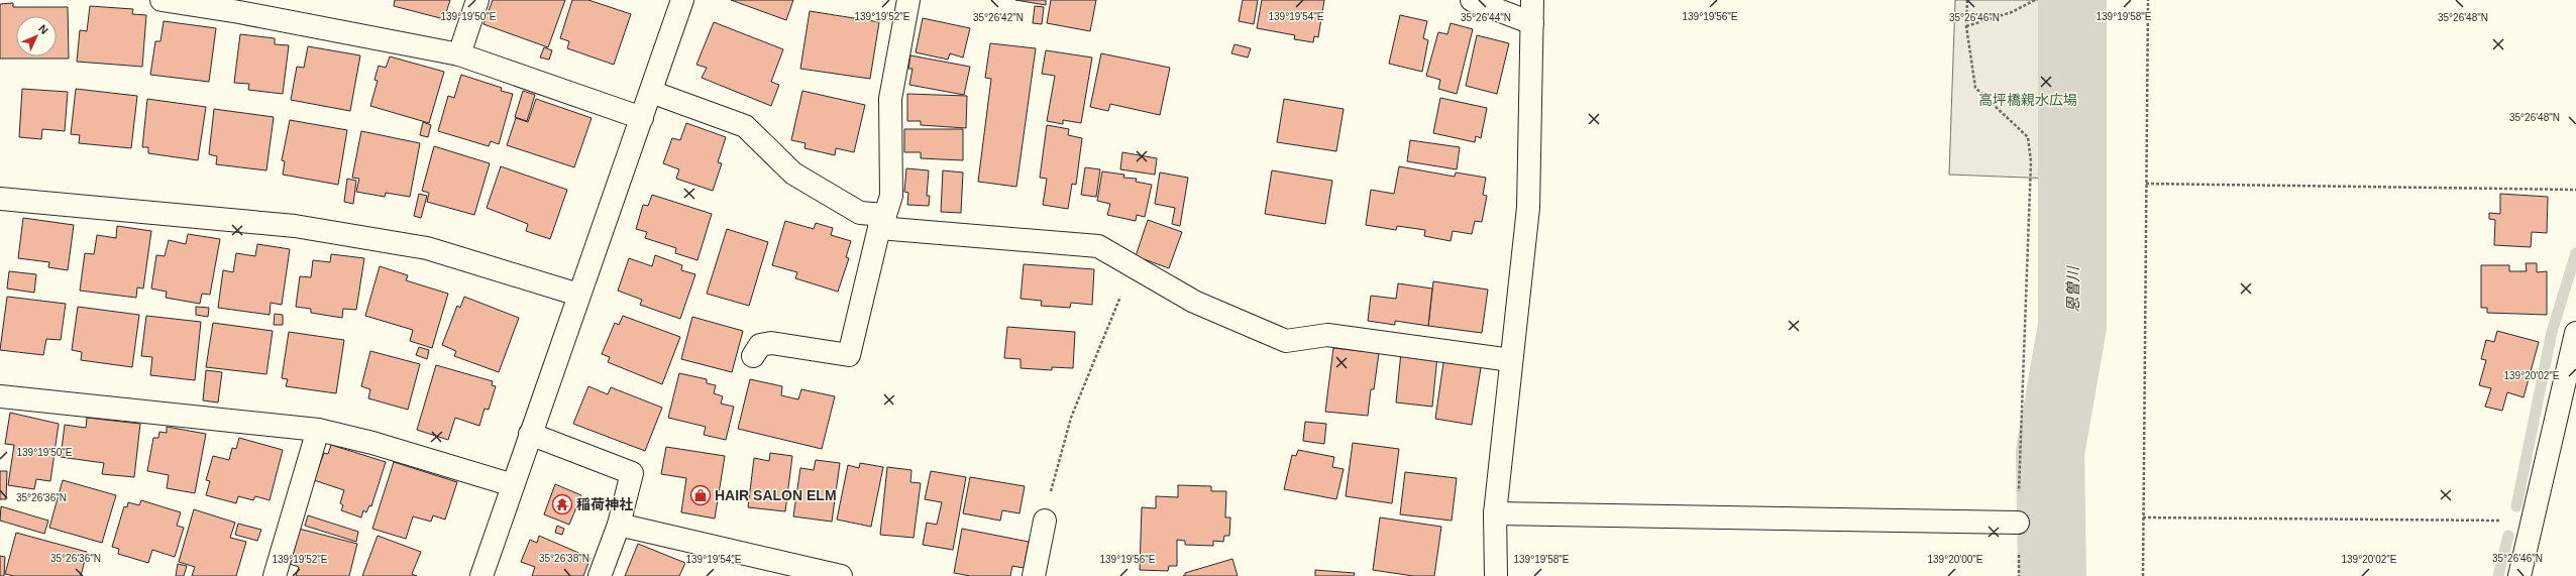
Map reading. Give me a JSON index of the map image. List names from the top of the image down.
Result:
{
  "water": ["恩曽川"],
  "parks": ["高坪橋親水広場"],
  "places": {
    "shop": ["HAIR SALON ELM"],
    "temple": ["稲荷神社"]
  },
  "north": "top right",
  "coordinates": [
    "139°19'50\"E",
    "139°19'52\"E",
    "139°19'54\"E",
    "139°19'56\"E",
    "139°19'58\"E",
    "35°26'42\"N",
    "35°26'44\"N",
    "35°26'46\"N",
    "35°26'48\"N",
    "139°20'02\"E",
    "35°26'36\"N",
    "35°26'38\"N",
    "139°20'00\"E"
  ]
}
